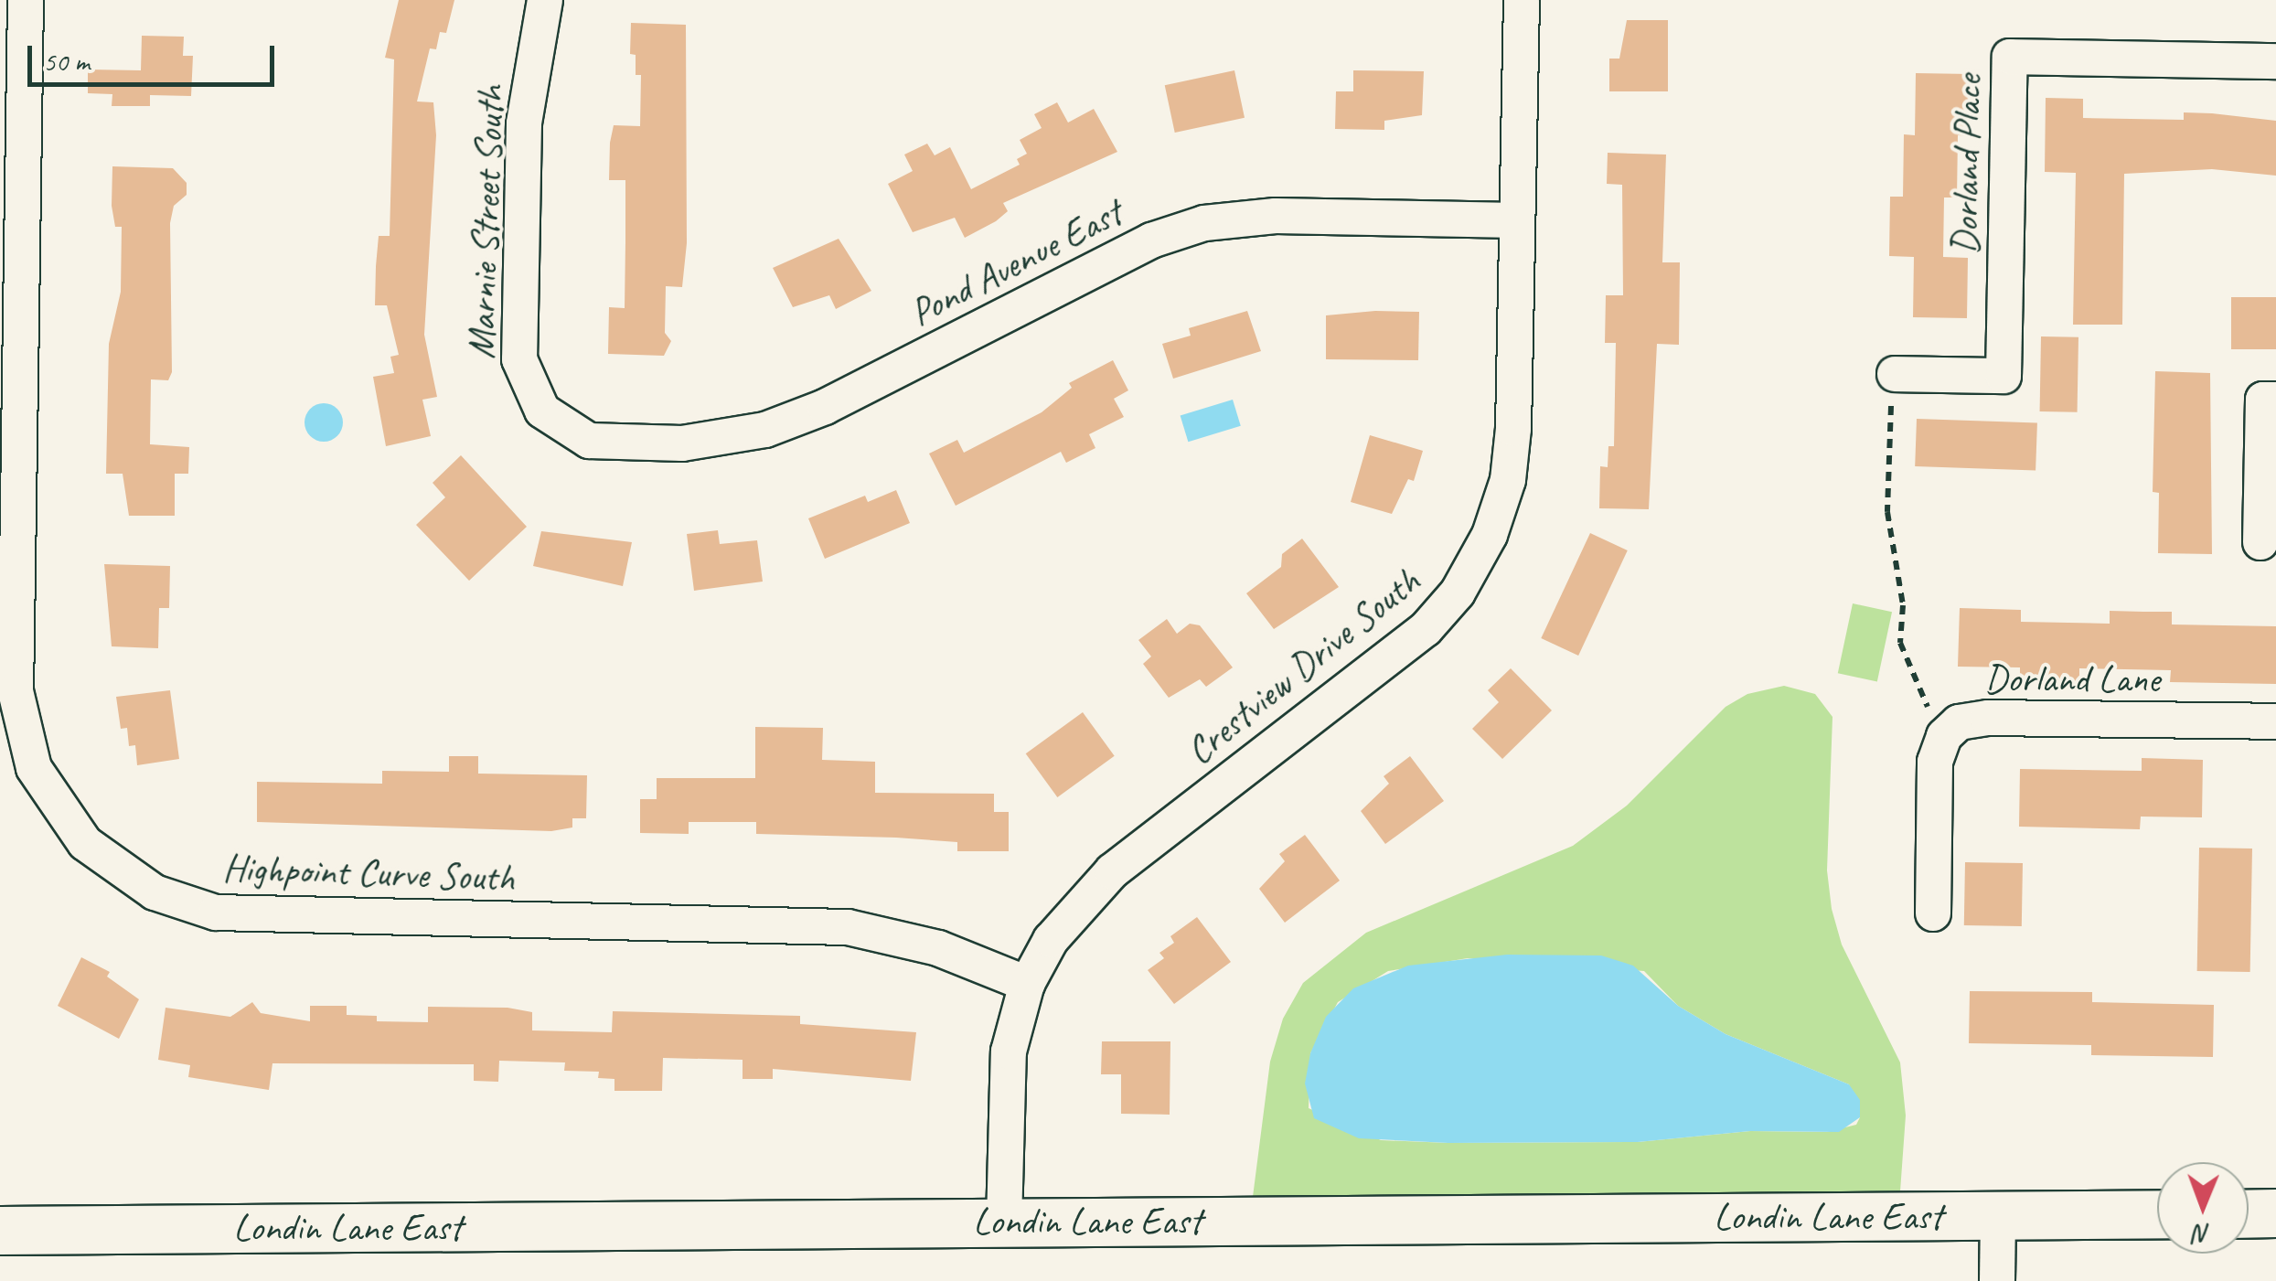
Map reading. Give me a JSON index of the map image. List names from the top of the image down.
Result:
{
  "streets": {
    "street": [
      "Dorland Place",
      "Marnie Street South",
      "Pond Avenue East",
      "Crestview Drive South",
      "Dorland Lane",
      "Highpoint Curve South",
      "Londin Lane East"
    ]
  },
  "crossings": [
    ["Marnie Street South", "Pond Avenue East"],
    ["Pond Avenue East", "Crestview Drive South"],
    ["Crestview Drive South", "Highpoint Curve South"],
    ["Crestview Drive South", "Londin Lane East"]
  ],
  "scale_bar": "50 m",
  "north": "bottom"
}
